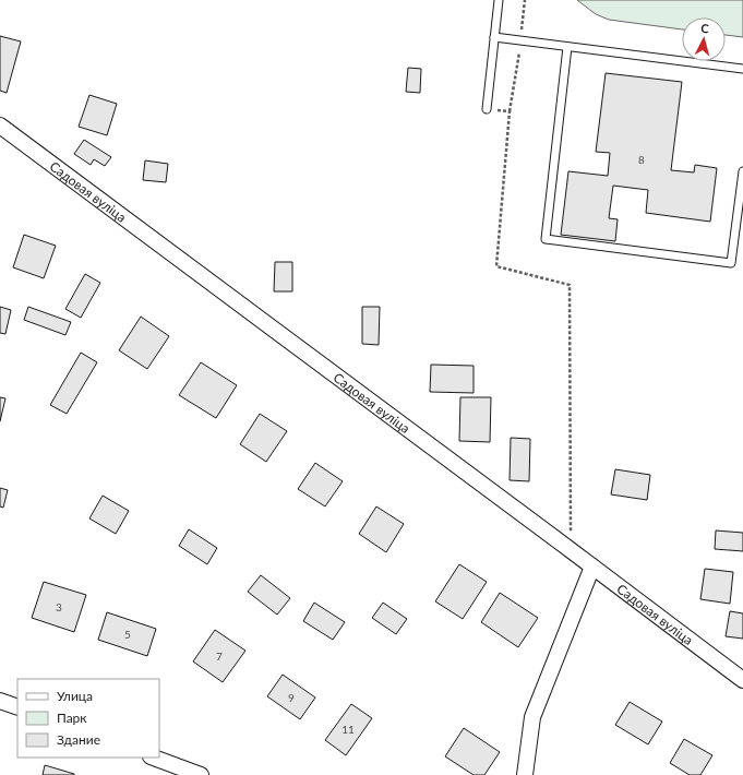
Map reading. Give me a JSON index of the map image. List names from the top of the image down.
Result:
{
  "streets": {
    "street": ["Садовая вуліца"]
  },
  "house_numbers": [
    "8",
    "3",
    "5",
    "7",
    "9",
    "11"
  ],
  "legend": ["Улица", "Парк", "Здание"],
  "north": "top"
}
